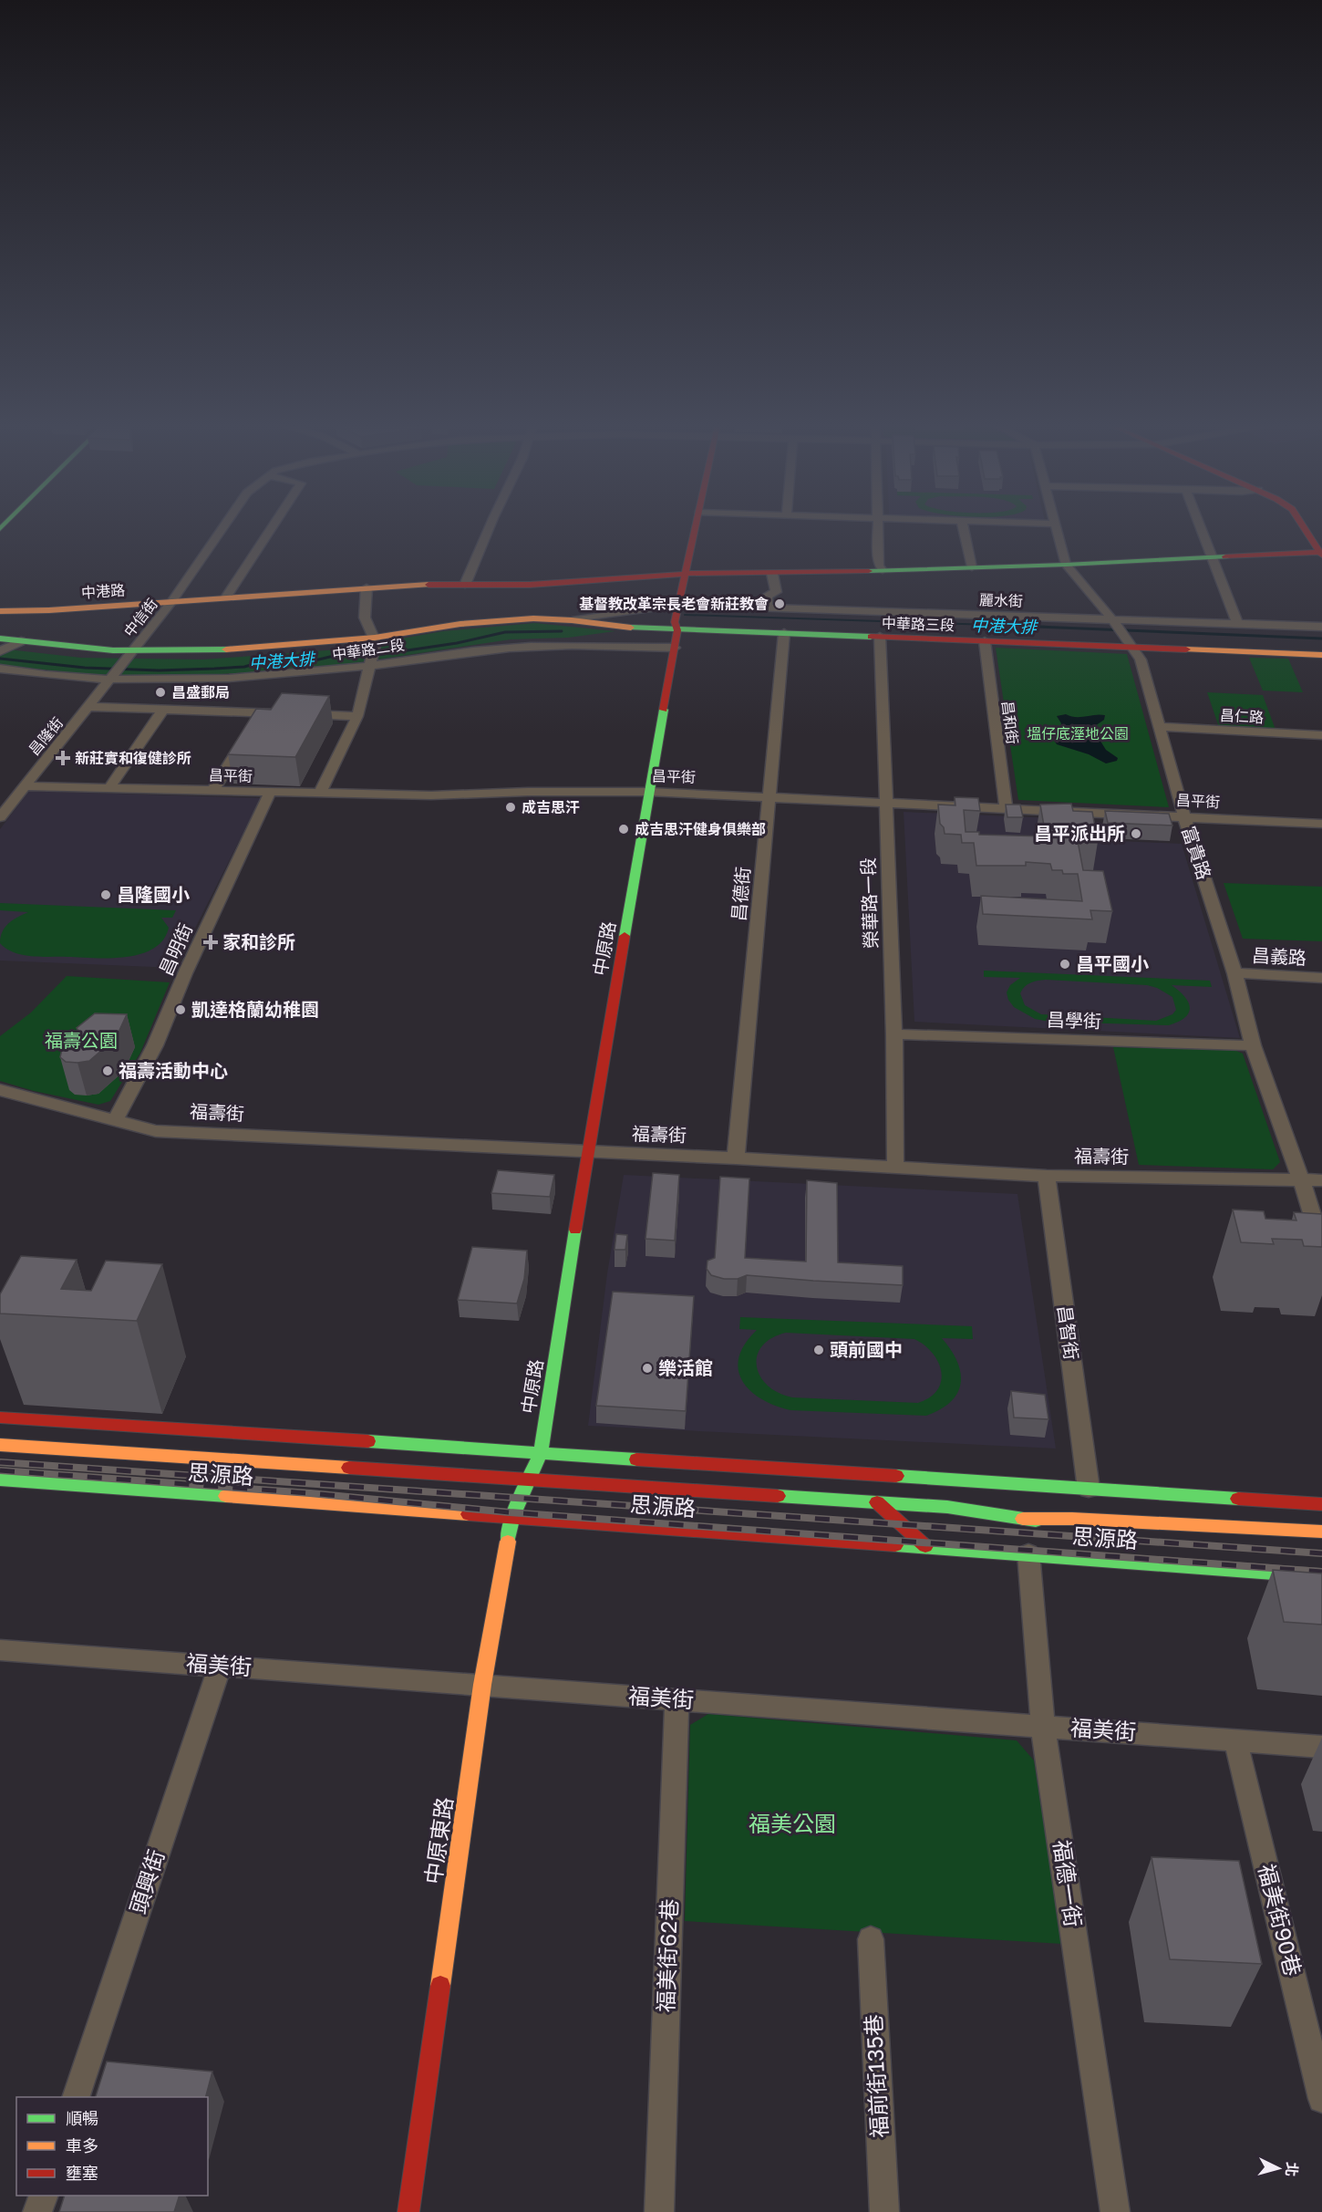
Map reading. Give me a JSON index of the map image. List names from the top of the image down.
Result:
{
  "streets": {
    "main road": [
      "中港路",
      "中華路三段",
      "中華路二段",
      "中原路",
      "思源路",
      "中原東路"
    ],
    "street": [
      "麗水街",
      "中信街",
      "昌仁路",
      "昌和街",
      "昌隆街",
      "昌平街",
      "富貴路",
      "昌德街",
      "榮華路一段",
      "昌明街",
      "昌義路",
      "昌學街",
      "福壽街",
      "昌智街",
      "福美街",
      "頭興街",
      "福德一街",
      "福美街90巷",
      "福美街62巷",
      "福前街135巷"
    ]
  },
  "crossings": [
    ["中港路", "中信街"],
    ["中港路", "富貴路"],
    ["中港路", "中原路"],
    ["麗水街", "中華路二段"],
    ["麗水街", "富貴路"],
    ["麗水街", "中原路"],
    ["中信街", "中華路二段"],
    ["中信街", "昌隆街"],
    ["中華路三段", "中華路二段"],
    ["中華路三段", "昌和街"],
    ["中華路三段", "富貴路"],
    ["中華路三段", "昌德街"],
    ["中華路三段", "榮華路一段"],
    ["中華路三段", "中原路"],
    ["中華路二段", "昌隆街"],
    ["中華路二段", "中原路"],
    ["昌仁路", "富貴路"],
    ["昌和街", "昌平街"],
    ["昌隆街", "昌平街"],
    ["昌平街", "富貴路"],
    ["昌平街", "昌德街"],
    ["昌平街", "榮華路一段"],
    ["昌平街", "中原路"],
    ["昌平街", "昌明街"],
    ["富貴路", "昌義路"],
    ["富貴路", "昌學街"],
    ["富貴路", "福壽街"],
    ["昌德街", "福壽街"],
    ["榮華路一段", "昌學街"],
    ["榮華路一段", "福壽街"],
    ["中原路", "福壽街"],
    ["中原路", "思源路"],
    ["中原路", "中原東路"],
    ["昌明街", "福壽街"],
    ["福壽街", "昌智街"],
    ["昌智街", "思源路"],
    ["思源路", "中原東路"],
    ["思源路", "福德一街"],
    ["福美街", "中原東路"],
    ["福美街", "頭興街"],
    ["福美街", "福德一街"],
    ["福美街", "福美街90巷"],
    ["福美街", "福美街62巷"]
  ],
  "water": ["中港大排"],
  "parks": ["塭仔底溼地公園", "福壽公園", "福美公園"],
  "places": {
    "other": [
      "基督教改革宗長老會新莊教會",
      "昌盛郵局",
      "成吉思汗",
      "成吉思汗健身俱樂部",
      "昌平派出所",
      "昌隆國小",
      "昌平國小",
      "凱達格蘭幼稚園",
      "福壽活動中心",
      "頭前國中",
      "樂活館"
    ],
    "health": ["新莊實和復健診所", "家和診所"]
  },
  "legend": ["順暢", "車多", "壅塞"],
  "north": "right"
}
